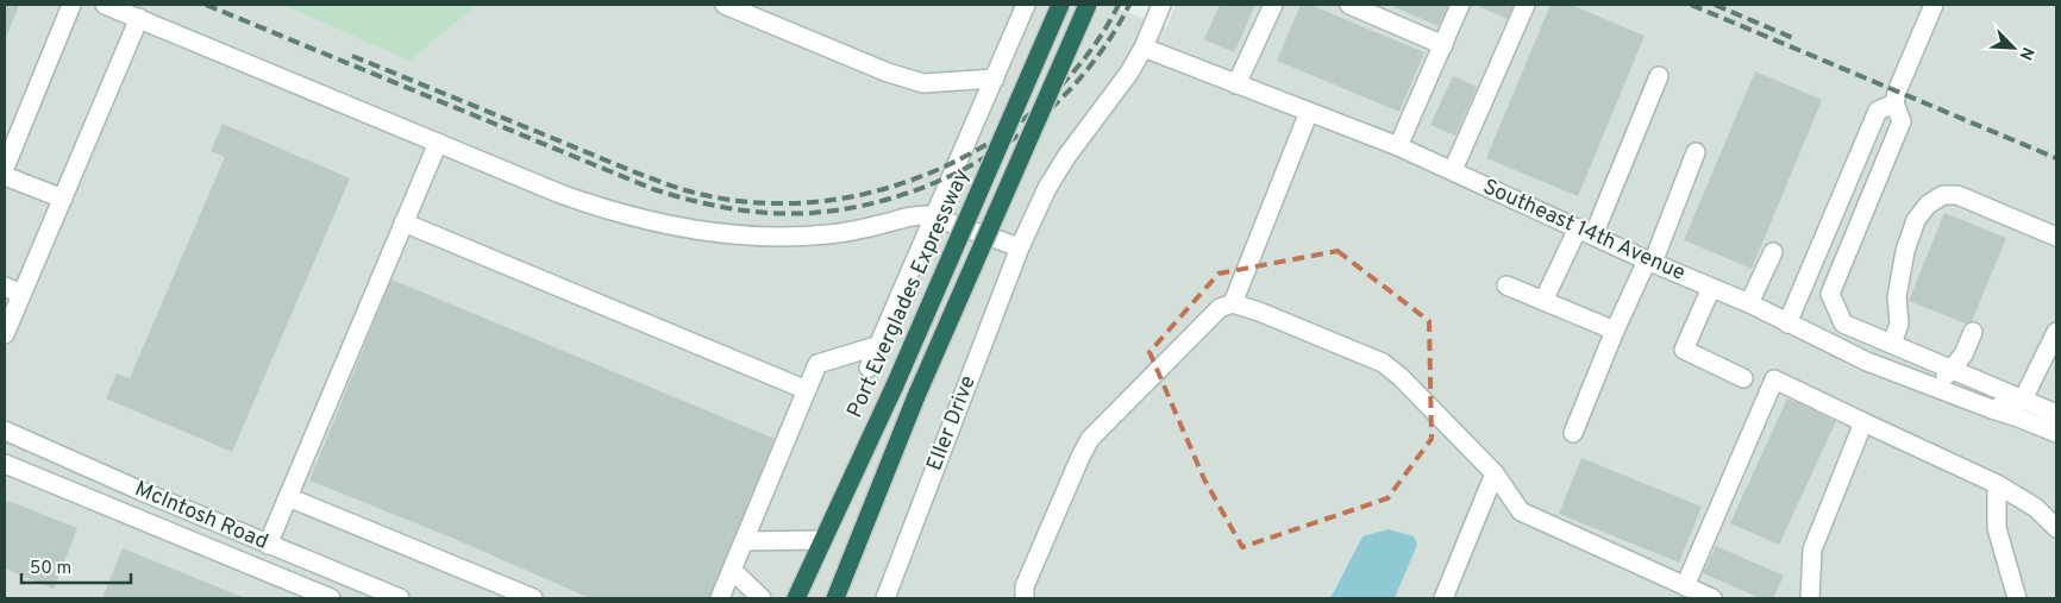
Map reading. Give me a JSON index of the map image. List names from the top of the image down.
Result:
{
  "streets": {
    "highway": ["Port Everglades Expressway"],
    "street": ["Southeast 14th Avenue", "Eller Drive", "McIntosh Road"]
  },
  "crossings": [
    ["Southeast 14th Avenue", "Eller Drive"]
  ],
  "scale_bar": "50 m",
  "north": "bottom right"
}
